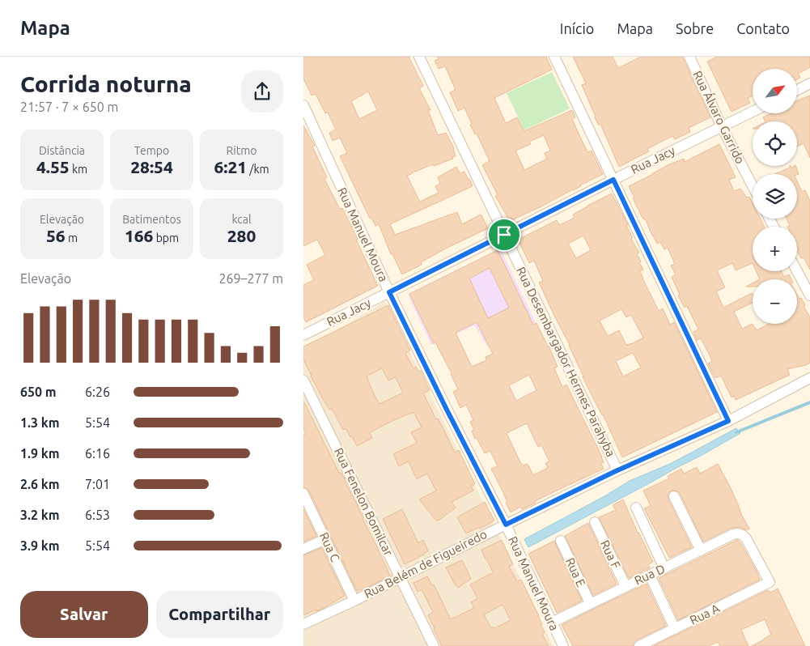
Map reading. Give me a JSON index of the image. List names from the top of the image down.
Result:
{
  "streets": {
    "street": [
      "Rua Álvaro Garrido",
      "Rua Jacy",
      "Rua Manuel Moura",
      "Rua Desembargador Hermes Parahyba",
      "Rua Fenelon Bomilcar",
      "Rua C",
      "Rua F",
      "Rua Belém de Figueiredo",
      "Rua E",
      "Rua D",
      "Rua A"
    ]
  },
  "crossings": [
    ["Rua Álvaro Garrido", "Rua Jacy"],
    ["Rua Jacy", "Rua Manuel Moura"],
    ["Rua Jacy", "Rua Desembargador Hermes Parahyba"],
    ["Rua Manuel Moura", "Rua Belém de Figueiredo"],
    ["Rua Manuel Moura", "Rua D"],
    ["Rua Desembargador Hermes Parahyba", "Rua Belém de Figueiredo"],
    ["Rua Fenelon Bomilcar", "Rua Belém de Figueiredo"],
    ["Rua C", "Rua Belém de Figueiredo"],
    ["Rua F", "Rua D"],
    ["Rua E", "Rua D"],
    ["Rua D", "Rua A"]
  ],
  "north": "top right",
  "page": {
    "header": "Mapa",
    "nav": [
      "Início",
      "Mapa",
      "Sobre",
      "Contato"
    ],
    "heading": ["Corrida noturna", "21:57 · 7 × 650 m"],
    "map_buttons": ["+", "−"],
    "stats": [
      ["Distância", "4.55 km"],
      ["Tempo", "28:54"],
      ["Ritmo", "6:21 /km"],
      ["Elevação", "56 m"],
      ["Batimentos", "166 bpm"],
      ["kcal", "280"]
    ],
    "chart": ["Elevação", "269–277 m"],
    "list": [
      {
        "name": "650 m",
        "note": "6:26"
      },
      {
        "name": "1.3 km",
        "note": "5:54"
      },
      {
        "name": "1.9 km",
        "note": "6:16"
      },
      {
        "name": "2.6 km",
        "note": "7:01"
      },
      {
        "name": "3.2 km",
        "note": "6:53"
      },
      {
        "name": "3.9 km",
        "note": "5:54"
      }
    ],
    "buttons": ["Salvar", "Compartilhar"]
  }
}
